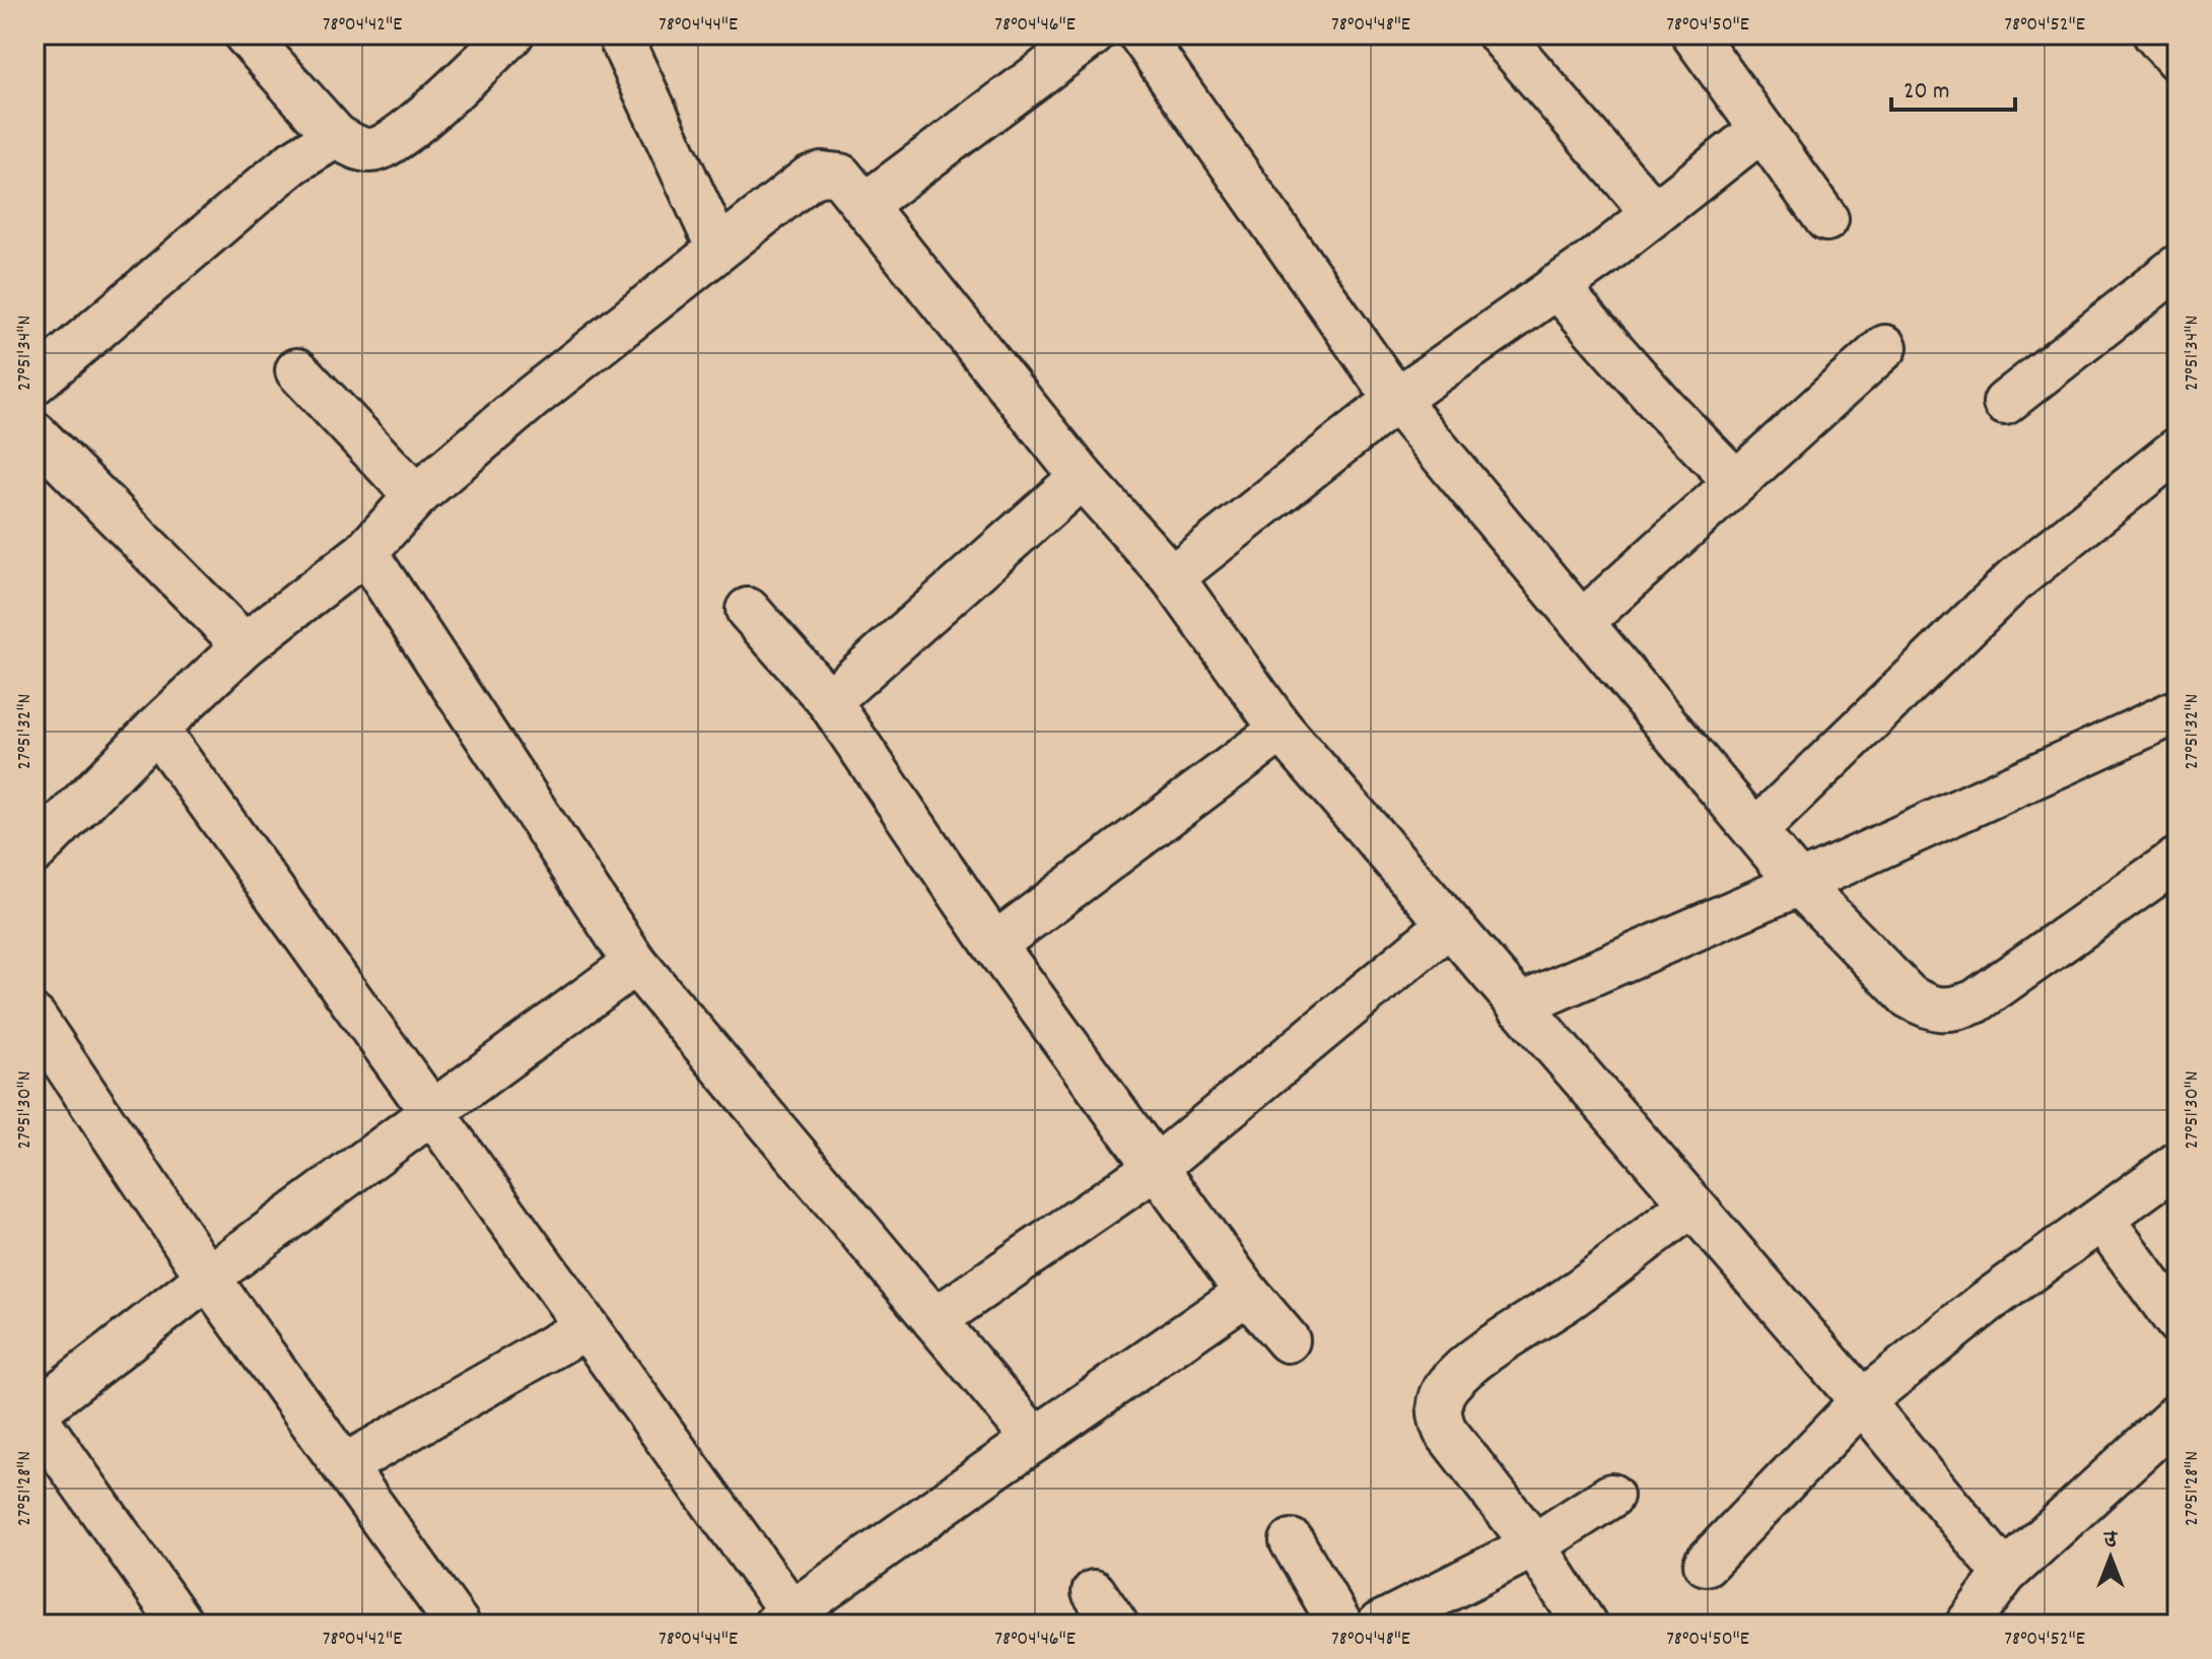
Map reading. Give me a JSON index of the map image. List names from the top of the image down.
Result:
{
  "scale_bar": "20 m",
  "north": "top",
  "coordinates": [
    "78°04'42\"E",
    "78°04'44\"E",
    "78°04'46\"E",
    "78°04'48\"E",
    "78°04'50\"E",
    "78°04'52\"E",
    "27°51'34\"N",
    "27°51'32\"N",
    "27°51'30\"N",
    "27°51'28\"N"
  ]
}
